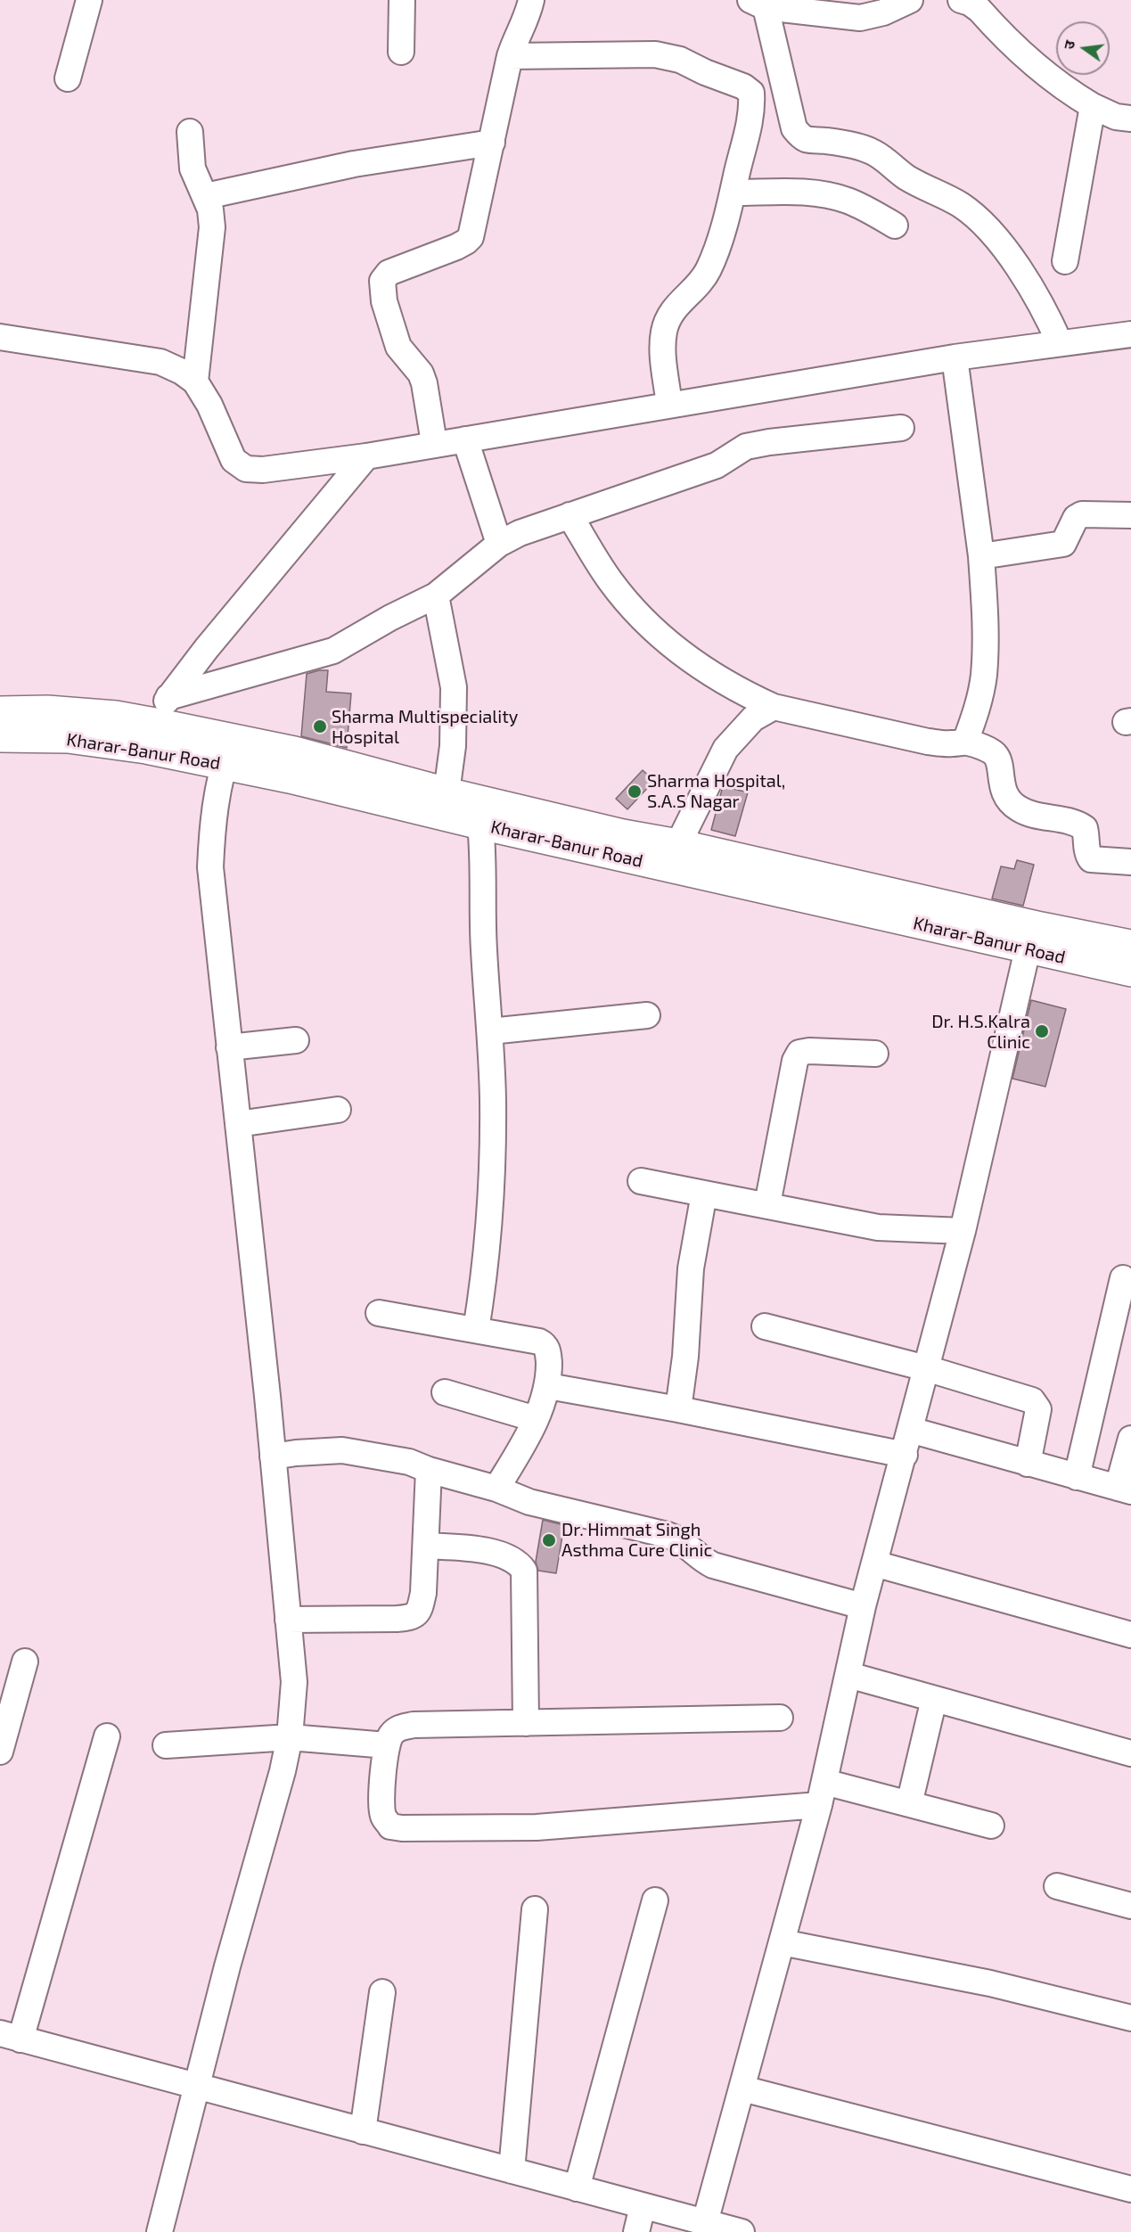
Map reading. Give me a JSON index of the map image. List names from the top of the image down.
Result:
{
  "streets": {
    "highway": ["Kharar-Banur Road"]
  },
  "places": [
    "Sharma Multispeciality Hospital",
    "Sharma Hospital, S.A.S Nagar",
    "Dr. H.S.Kalra Clinic",
    "Dr. Himmat Singh Asthma Cure Clinic"
  ],
  "north": "left"
}
